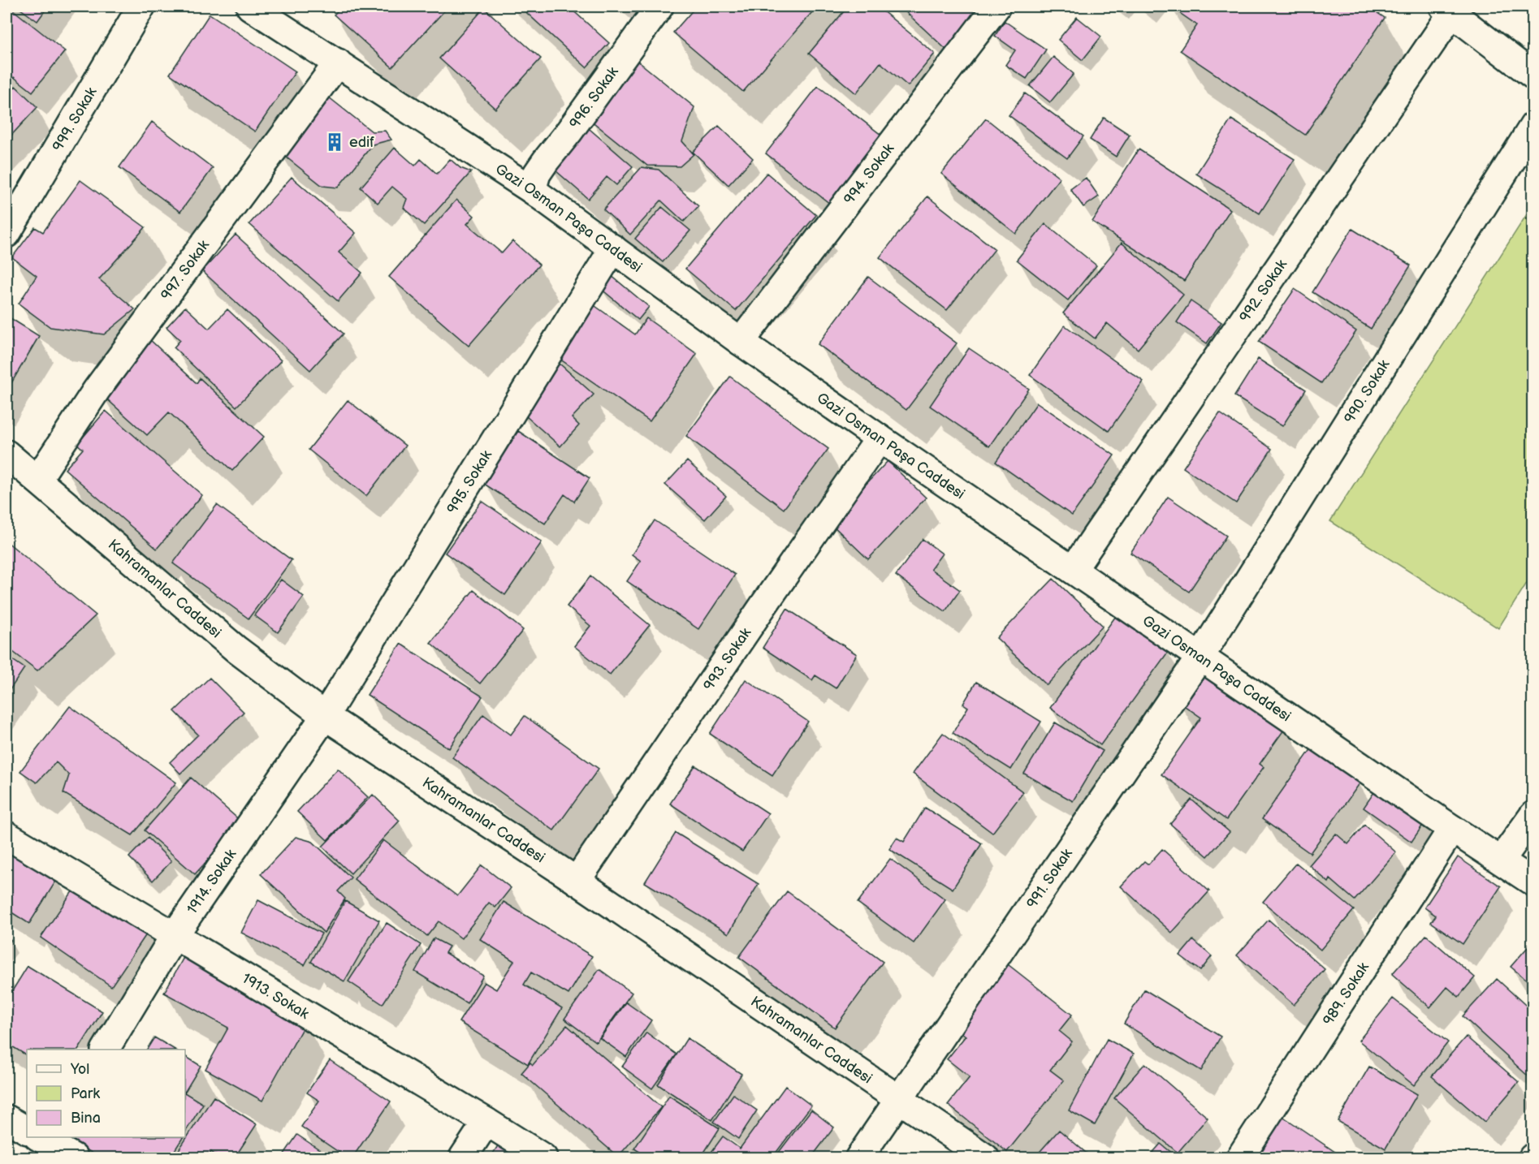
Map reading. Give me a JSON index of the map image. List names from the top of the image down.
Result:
{
  "streets": {
    "street": [
      "996. Sokak",
      "999. Sokak",
      "994. Sokak",
      "Gazi Osman Paşa Caddesi",
      "997. Sokak",
      "992. Sokak",
      "990. Sokak",
      "995. Sokak",
      "Kahramanlar Caddesi",
      "993. Sokak",
      "991. Sokak",
      "1914. Sokak",
      "989. Sokak",
      "1913. Sokak"
    ]
  },
  "crossings": [
    ["996. Sokak", "Gazi Osman Paşa Caddesi"],
    ["994. Sokak", "Gazi Osman Paşa Caddesi"],
    ["Gazi Osman Paşa Caddesi", "997. Sokak"],
    ["Gazi Osman Paşa Caddesi", "992. Sokak"],
    ["Gazi Osman Paşa Caddesi", "990. Sokak"],
    ["Gazi Osman Paşa Caddesi", "995. Sokak"],
    ["Gazi Osman Paşa Caddesi", "993. Sokak"],
    ["Gazi Osman Paşa Caddesi", "991. Sokak"],
    ["Gazi Osman Paşa Caddesi", "989. Sokak"],
    ["997. Sokak", "Kahramanlar Caddesi"],
    ["990. Sokak", "991. Sokak"],
    ["995. Sokak", "Kahramanlar Caddesi"],
    ["995. Sokak", "1914. Sokak"],
    ["Kahramanlar Caddesi", "993. Sokak"],
    ["Kahramanlar Caddesi", "991. Sokak"],
    ["Kahramanlar Caddesi", "1914. Sokak"],
    ["1914. Sokak", "1913. Sokak"]
  ],
  "places": {
    "building": ["edif"]
  },
  "legend": ["Yol", "Park", "Bina"]
}
